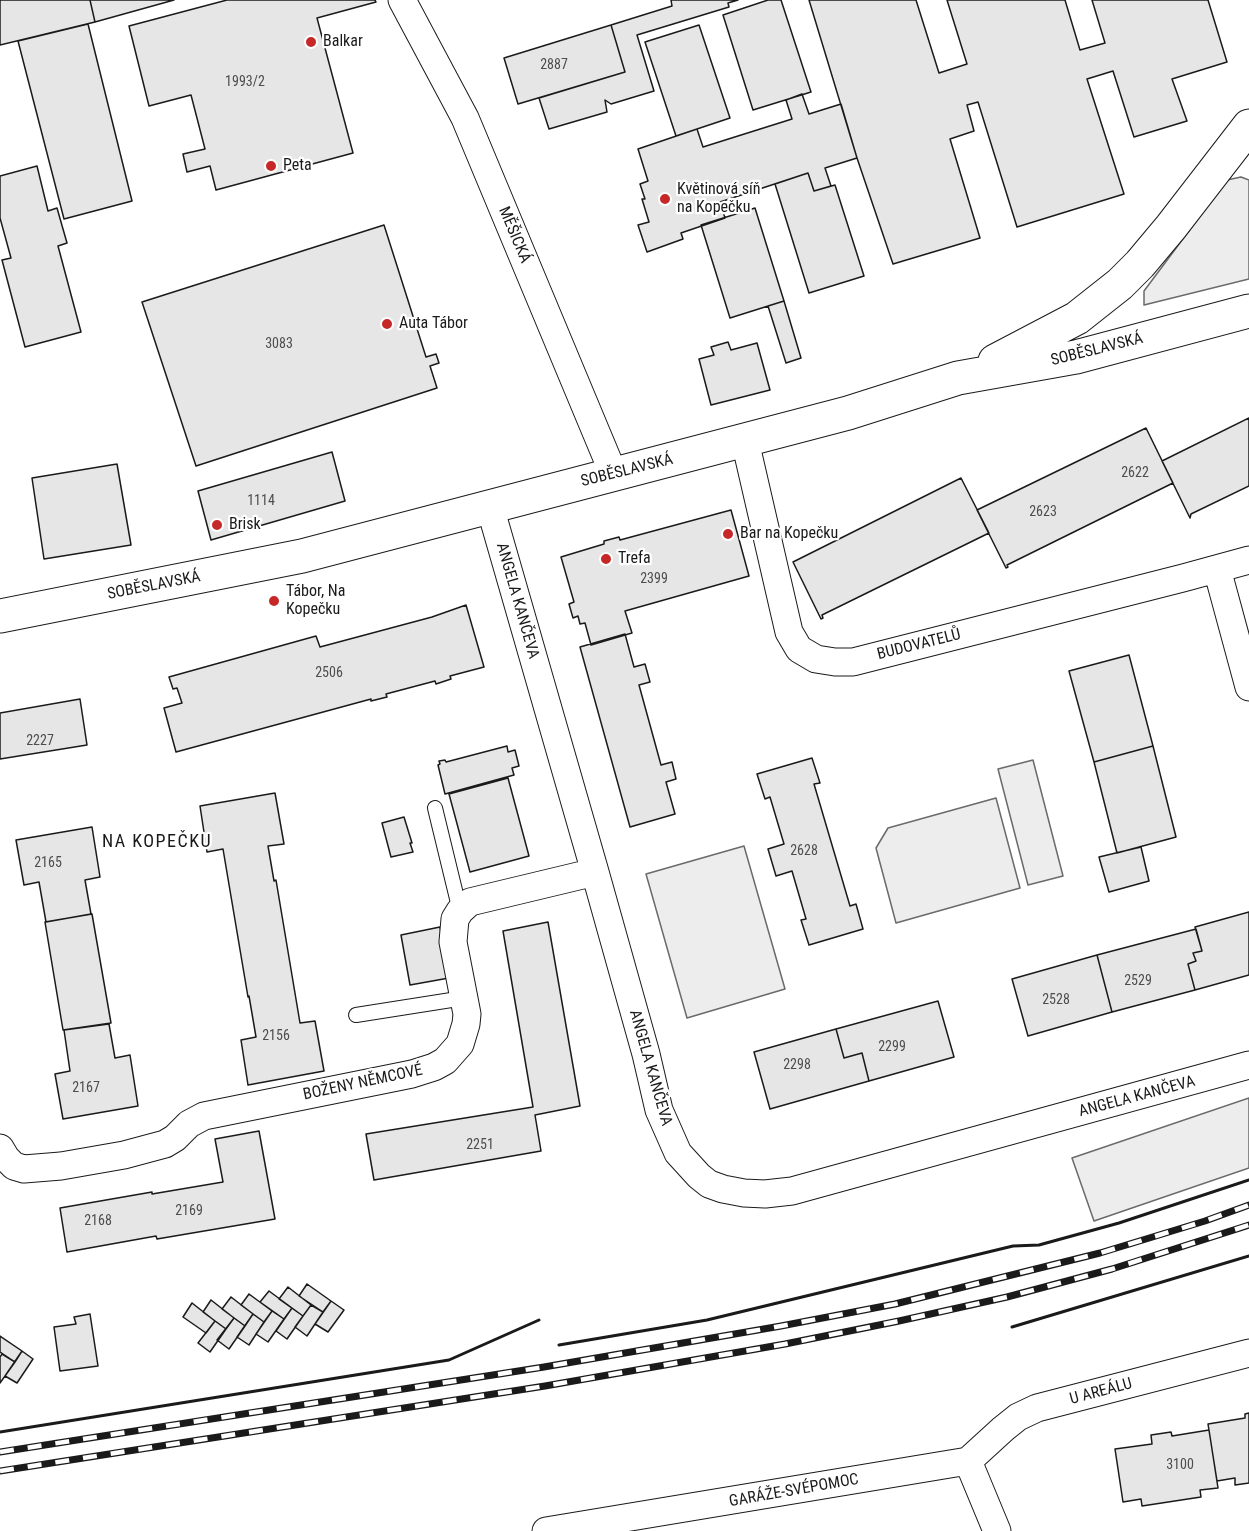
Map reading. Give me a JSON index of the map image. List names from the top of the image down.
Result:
{
  "streets": {
    "main road": ["SOBĚSLAVSKÁ"],
    "street": [
      "MĚŠICKÁ",
      "ANGELA KANČEVA",
      "BUDOVATELŮ",
      "BOŽENY NĚMCOVÉ",
      "U AREÁLU",
      "GARÁŽE-SVÉPOMOC"
    ]
  },
  "crossings": [
    ["MĚŠICKÁ", "SOBĚSLAVSKÁ"],
    ["SOBĚSLAVSKÁ", "ANGELA KANČEVA"],
    ["SOBĚSLAVSKÁ", "BUDOVATELŮ"],
    ["U AREÁLU", "GARÁŽE-SVÉPOMOC"]
  ],
  "districts": ["NA KOPEČKU"],
  "places": [
    "Balkar",
    "Peta",
    "Květinová síň na Kopečku",
    "Auta Tábor",
    "Brisk",
    "Bar na Kopečku",
    "Trefa",
    "Tábor, Na Kopečku"
  ],
  "house_numbers": [
    "2887",
    "1993/2",
    "3083",
    "2622",
    "1114",
    "2623",
    "2399",
    "2506",
    "2227",
    "2628",
    "2165",
    "2529",
    "2528",
    "2156",
    "2299",
    "2298",
    "2167",
    "2251",
    "2169",
    "2168",
    "3100"
  ]
}
